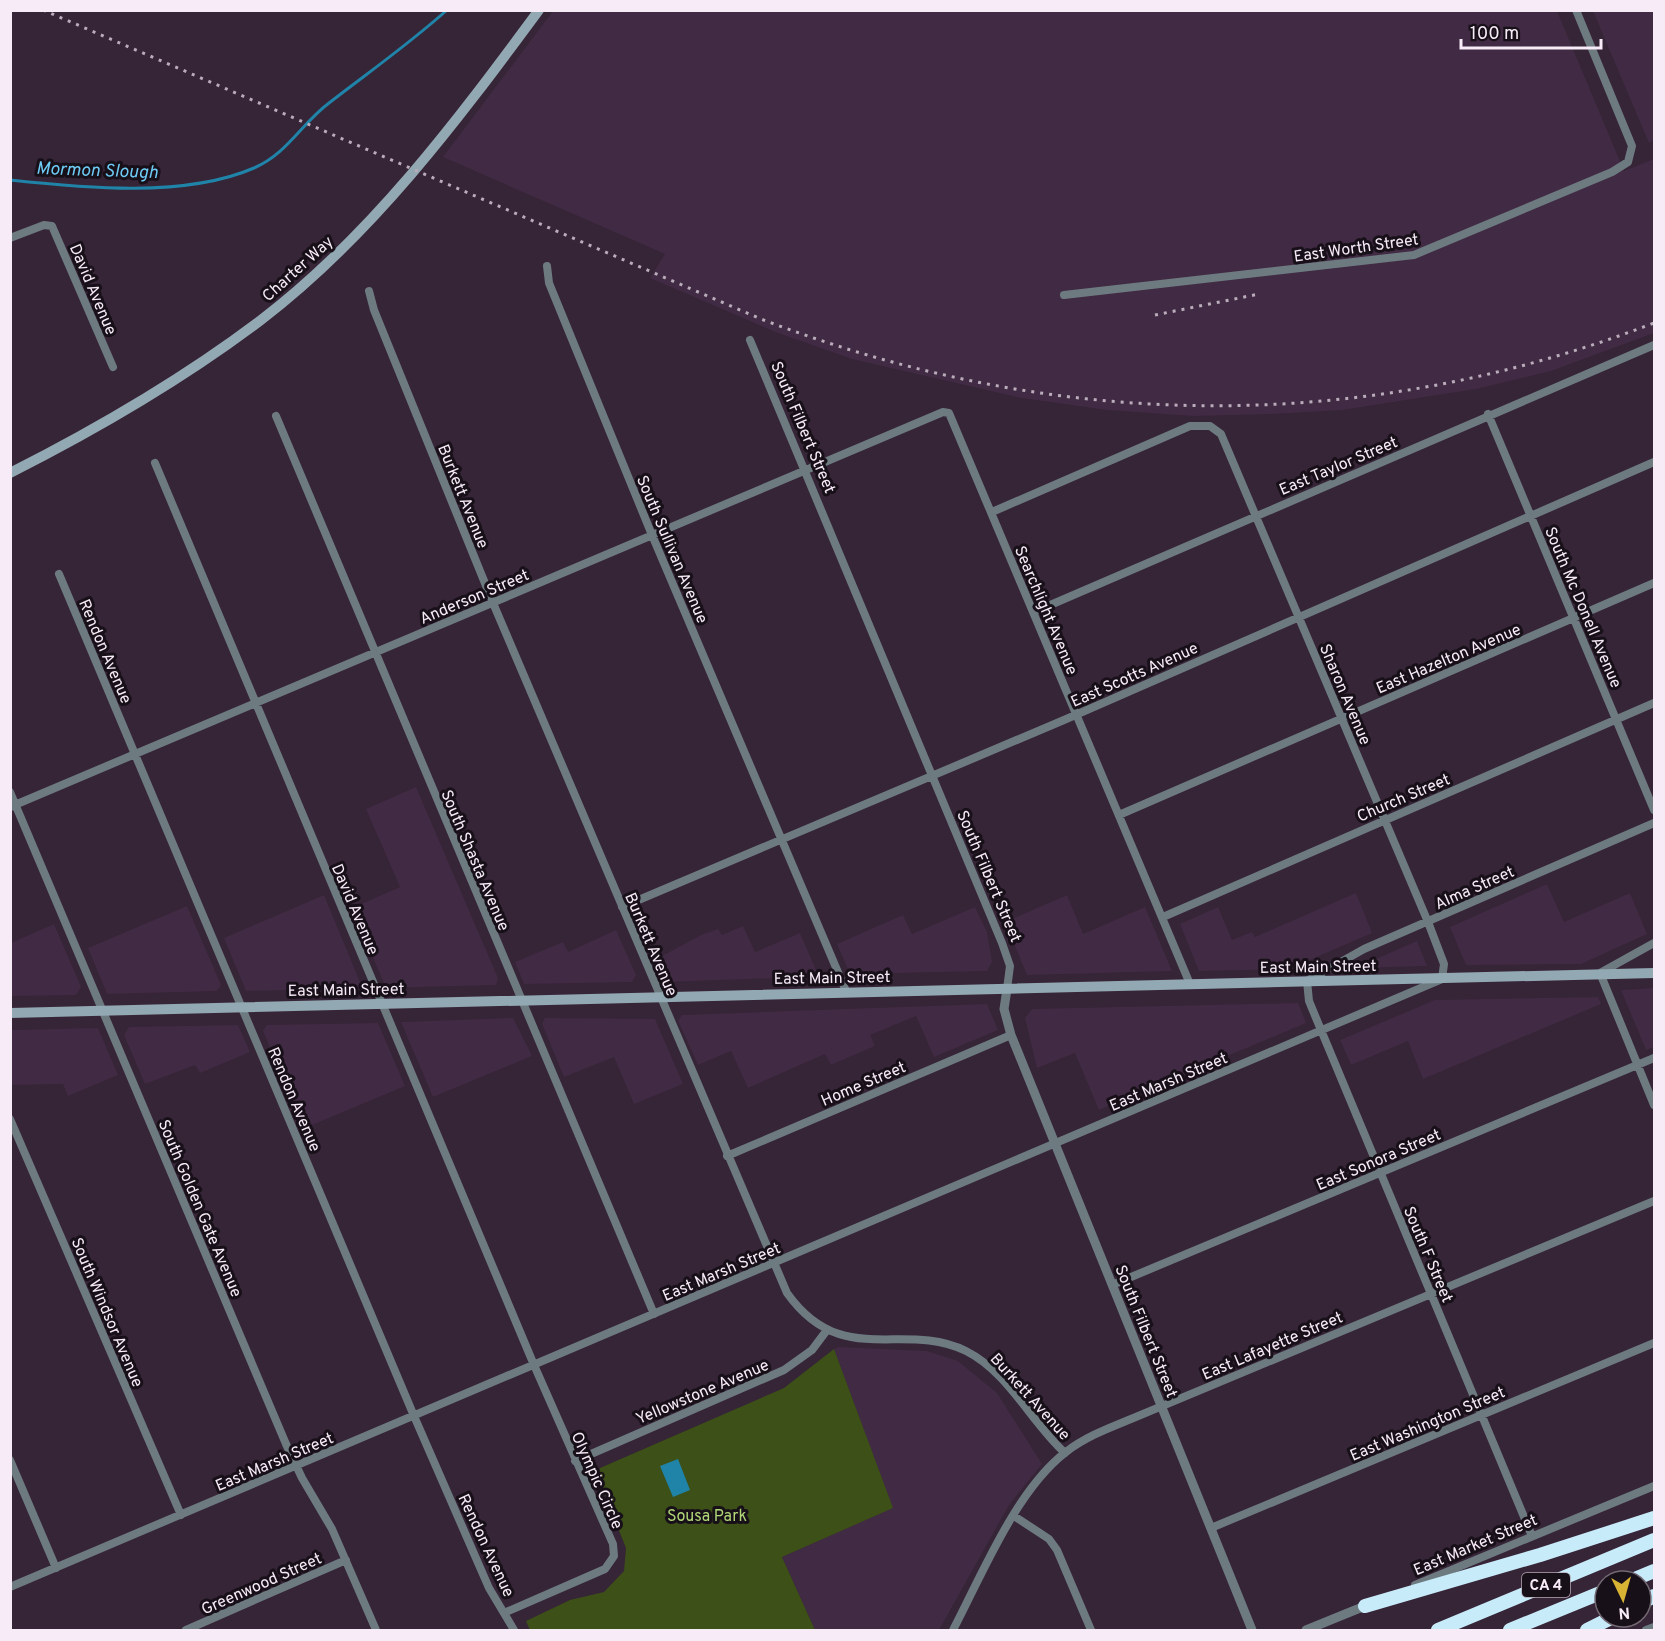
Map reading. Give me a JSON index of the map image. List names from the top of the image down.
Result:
{
  "streets": {
    "highway": ["CA 4"],
    "main road": ["Charter Way", "East Main Street"],
    "street": [
      "East Worth Street",
      "David Avenue",
      "South Filbert Street",
      "East Taylor Street",
      "Burkett Avenue",
      "South Sullivan Avenue",
      "Anderson Street",
      "South Mc Donell Avenue",
      "Searchlight Avenue",
      "Rendon Avenue",
      "East Hazelton Avenue",
      "East Scotts Avenue",
      "Sharon Avenue",
      "Church Street",
      "South Shasta Avenue",
      "Alma Street",
      "East Marsh Street",
      "Home Street",
      "East Sonora Street",
      "South Golden Gate Avenue",
      "South F Street",
      "South Windsor Avenue",
      "East Lafayette Street",
      "Yellowstone Avenue",
      "East Washington Street",
      "Olympic Circle",
      "East Market Street",
      "Greenwood Street"
    ]
  },
  "crossings": [
    ["David Avenue", "Anderson Street"],
    ["David Avenue", "East Main Street"],
    ["David Avenue", "East Marsh Street"],
    ["David Avenue", "Olympic Circle"],
    ["South Filbert Street", "Anderson Street"],
    ["South Filbert Street", "East Scotts Avenue"],
    ["South Filbert Street", "East Main Street"],
    ["South Filbert Street", "East Marsh Street"],
    ["South Filbert Street", "Home Street"],
    ["South Filbert Street", "East Sonora Street"],
    ["South Filbert Street", "East Lafayette Street"],
    ["South Filbert Street", "East Washington Street"],
    ["East Taylor Street", "South Mc Donell Avenue"],
    ["East Taylor Street", "Searchlight Avenue"],
    ["East Taylor Street", "Sharon Avenue"],
    ["Burkett Avenue", "Anderson Street"],
    ["Burkett Avenue", "East Scotts Avenue"],
    ["Burkett Avenue", "East Main Street"],
    ["Burkett Avenue", "East Marsh Street"],
    ["Burkett Avenue", "Home Street"],
    ["Burkett Avenue", "East Lafayette Street"],
    ["Burkett Avenue", "Yellowstone Avenue"],
    ["South Sullivan Avenue", "Anderson Street"],
    ["South Sullivan Avenue", "East Scotts Avenue"],
    ["South Sullivan Avenue", "East Main Street"],
    ["Anderson Street", "Searchlight Avenue"],
    ["Anderson Street", "Rendon Avenue"],
    ["Anderson Street", "South Shasta Avenue"],
    ["Anderson Street", "South Golden Gate Avenue"],
    ["South Mc Donell Avenue", "East Hazelton Avenue"],
    ["South Mc Donell Avenue", "East Scotts Avenue"],
    ["South Mc Donell Avenue", "Church Street"],
    ["Searchlight Avenue", "East Hazelton Avenue"],
    ["Searchlight Avenue", "East Scotts Avenue"],
    ["Searchlight Avenue", "Sharon Avenue"],
    ["Searchlight Avenue", "Church Street"],
    ["Searchlight Avenue", "East Main Street"],
    ["Rendon Avenue", "East Main Street"],
    ["Rendon Avenue", "East Marsh Street"],
    ["Rendon Avenue", "Olympic Circle"],
    ["East Hazelton Avenue", "Sharon Avenue"],
    ["East Scotts Avenue", "Sharon Avenue"],
    ["Sharon Avenue", "Church Street"],
    ["Sharon Avenue", "Alma Street"],
    ["Sharon Avenue", "East Main Street"],
    ["Sharon Avenue", "East Marsh Street"],
    ["South Shasta Avenue", "East Main Street"],
    ["South Shasta Avenue", "East Marsh Street"],
    ["Alma Street", "East Main Street"],
    ["Alma Street", "South F Street"],
    ["East Main Street", "East Marsh Street"],
    ["East Main Street", "South Golden Gate Avenue"],
    ["East Main Street", "South F Street"],
    ["East Marsh Street", "South Golden Gate Avenue"],
    ["East Marsh Street", "South F Street"],
    ["East Marsh Street", "South Windsor Avenue"],
    ["East Marsh Street", "Olympic Circle"],
    ["East Sonora Street", "South F Street"],
    ["South Golden Gate Avenue", "Greenwood Street"],
    ["South F Street", "East Lafayette Street"],
    ["South F Street", "East Washington Street"],
    ["South F Street", "East Market Street"],
    ["Yellowstone Avenue", "Olympic Circle"]
  ],
  "water": ["Mormon Slough"],
  "parks": ["Sousa Park"],
  "scale_bar": "100 m",
  "north": "bottom"
}
